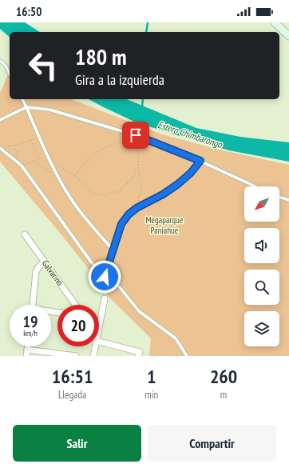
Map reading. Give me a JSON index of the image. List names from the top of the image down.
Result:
{
  "streets": {
    "street": ["Galvarino"]
  },
  "water": ["Estero Chimbarongo"],
  "parks": ["Megaparque Paniahue"],
  "north": "bottom left",
  "page": {
    "status": "16:50",
    "turn": ["180 m", "Gira a la izquierda"],
    "speed": "19 km/h",
    "limit": "20",
    "eta": [
      "16:51",
      "Llegada",
      "1",
      "min",
      "260",
      "m"
    ],
    "buttons": ["Salir", "Compartir"]
  }
}
